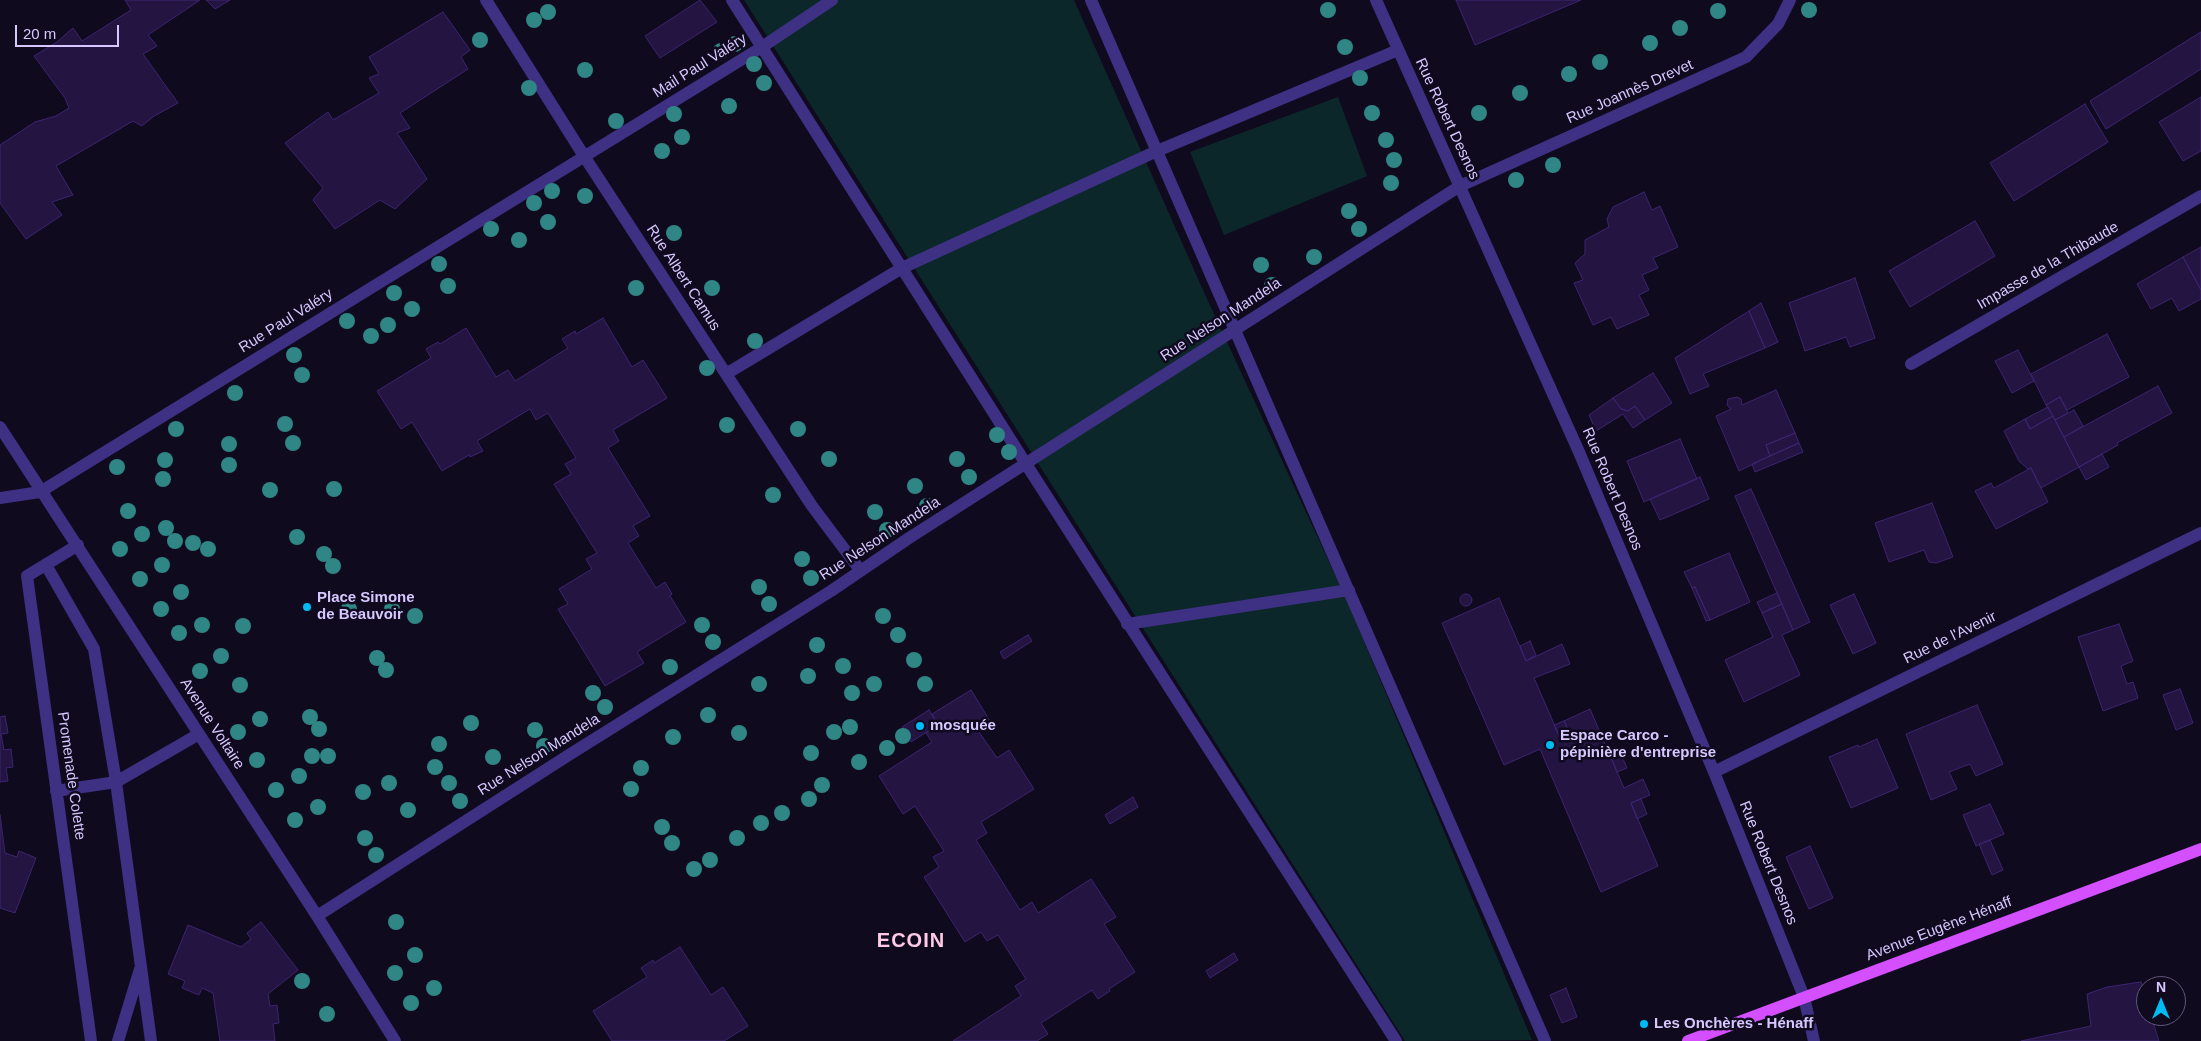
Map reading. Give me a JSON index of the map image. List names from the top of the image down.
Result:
{
  "streets": {
    "main road": ["Avenue Eugène Hénaff"],
    "street": [
      "Mail Paul Valéry",
      "Rue Joannès Drevet",
      "Rue Robert Desnos",
      "Impasse de la Thibaude",
      "Rue Albert Camus",
      "Rue Nelson Mandela",
      "Rue Paul Valéry",
      "Rue de l'Avenir",
      "Avenue Voltaire",
      "Promenade Colette"
    ]
  },
  "crossings": [
    ["Mail Paul Valéry", "Rue Albert Camus"],
    ["Mail Paul Valéry", "Rue Paul Valéry"],
    ["Rue Joannès Drevet", "Rue Robert Desnos"],
    ["Rue Joannès Drevet", "Rue Nelson Mandela"],
    ["Rue Robert Desnos", "Rue Nelson Mandela"],
    ["Rue Robert Desnos", "Rue de l'Avenir"],
    ["Rue Robert Desnos", "Avenue Eugène Hénaff"],
    ["Rue Albert Camus", "Rue Nelson Mandela"],
    ["Rue Albert Camus", "Rue Paul Valéry"],
    ["Rue Nelson Mandela", "Avenue Voltaire"],
    ["Rue Paul Valéry", "Avenue Voltaire"],
    ["Avenue Voltaire", "Promenade Colette"]
  ],
  "districts": ["ECOIN"],
  "places": [
    "Place Simone de Beauvoir",
    "mosquée",
    "Espace Carco - pépinière d'entreprise",
    "Les Onchères - Hénaff"
  ],
  "scale_bar": "20 m",
  "north": "top"
}
